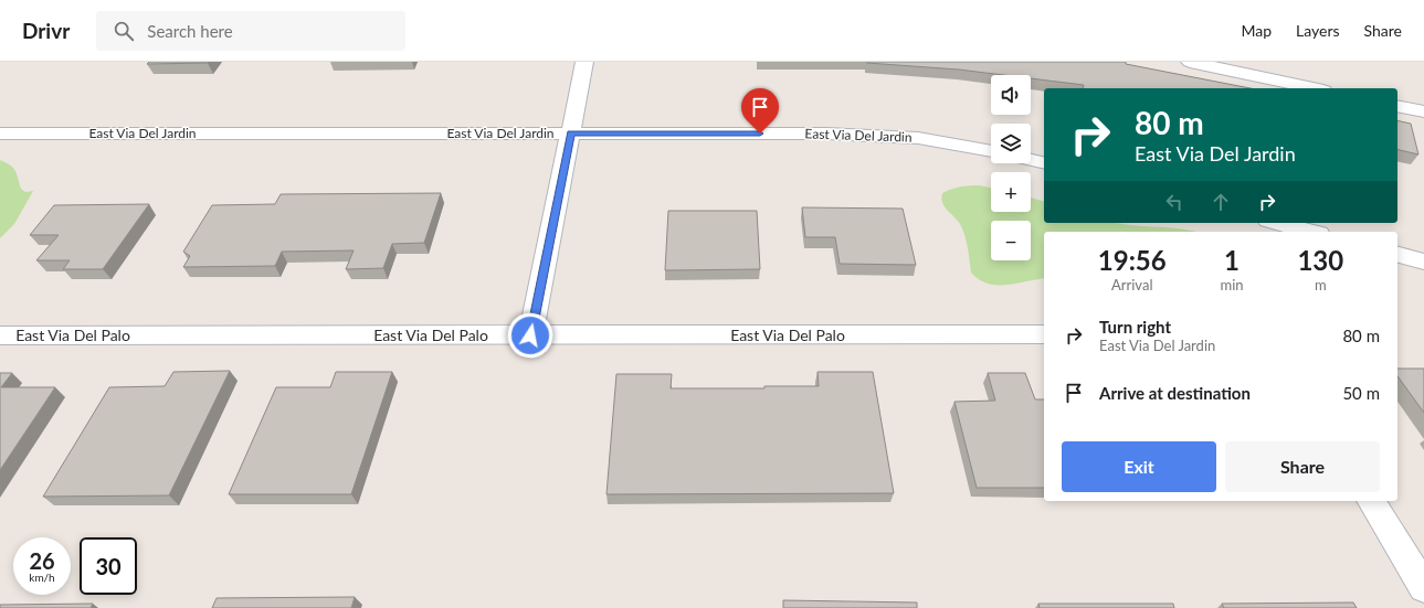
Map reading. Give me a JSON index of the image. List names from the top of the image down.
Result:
{
  "streets": {
    "street": ["East Via Del Jardin", "East Via Del Palo"]
  },
  "page": {
    "header": "Drivr",
    "search": "Search here",
    "nav": ["Map", "Layers", "Share"],
    "map_buttons": ["+", "−"],
    "turn": ["80 m", "East Via Del Jardin"],
    "eta": [
      "19:56",
      "Arrival",
      "1",
      "min",
      "130",
      "m"
    ],
    "list": [
      {
        "name": "Turn right",
        "note": "East Via Del Jardin",
        "value": "80 m"
      },
      {
        "name": "Arrive at destination",
        "value": "50 m"
      }
    ],
    "buttons": ["Exit", "Share"],
    "speed": "26 km/h",
    "limit": "30"
  }
}
